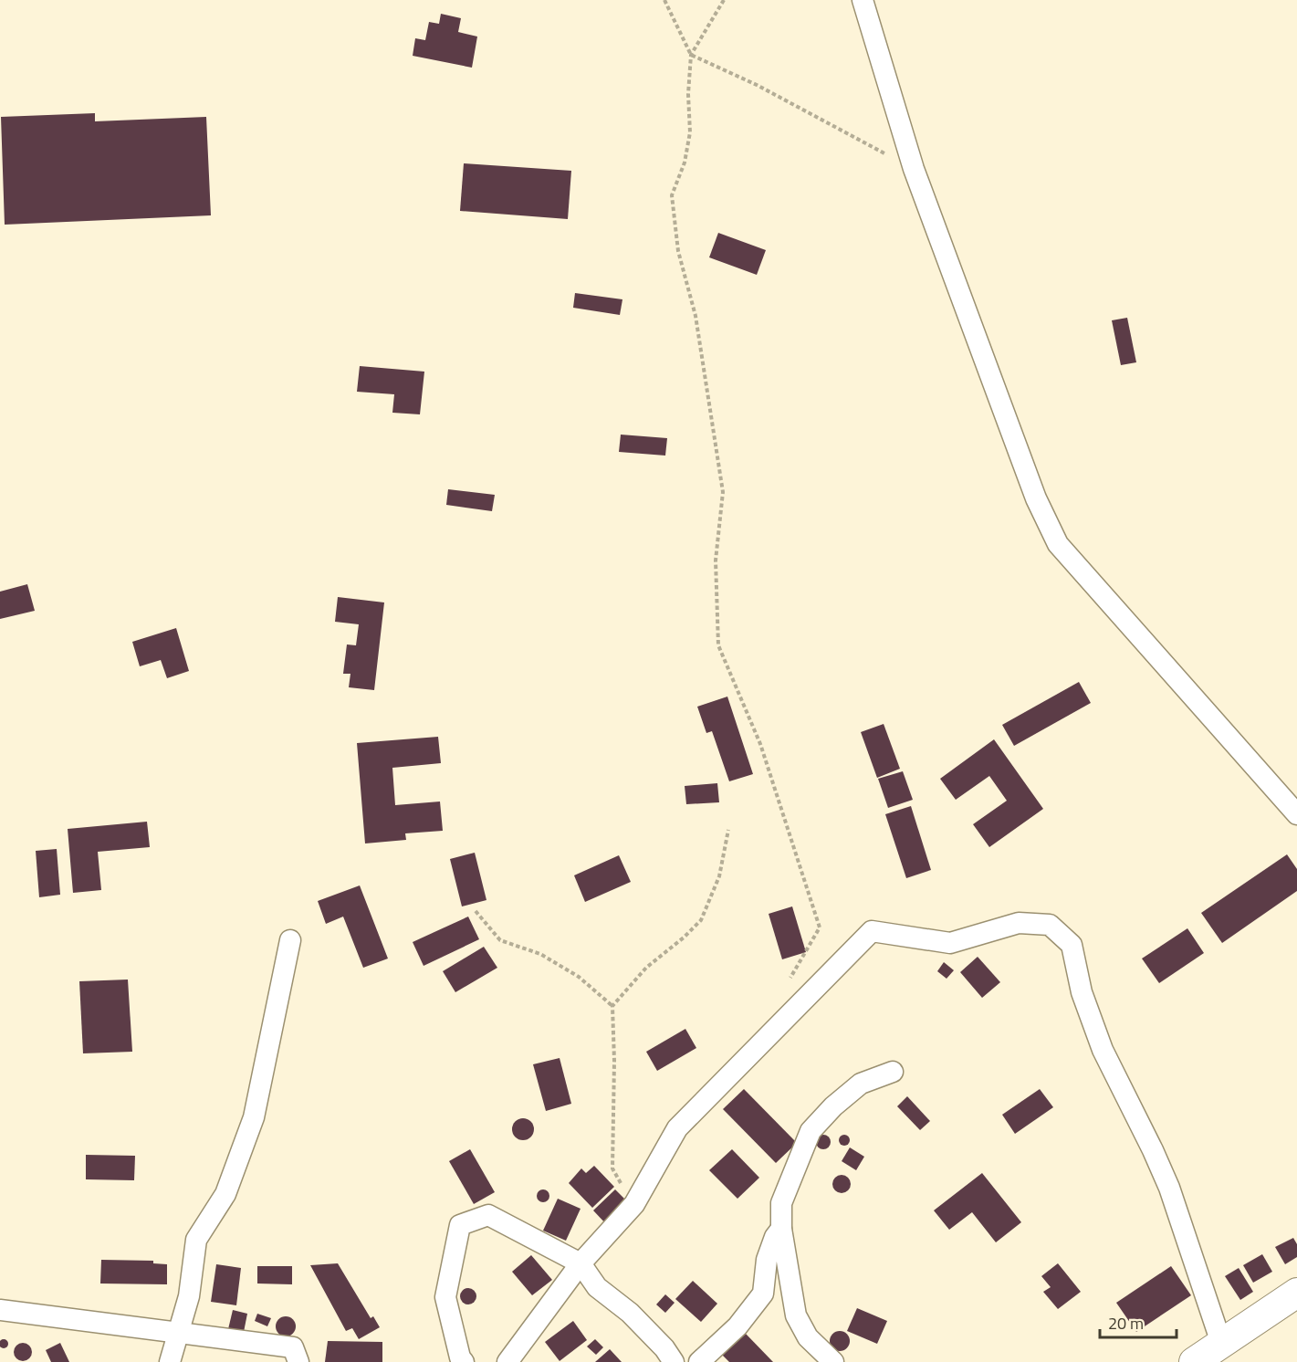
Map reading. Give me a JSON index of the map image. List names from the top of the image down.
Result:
{
  "scale_bar": "20 m"
}
